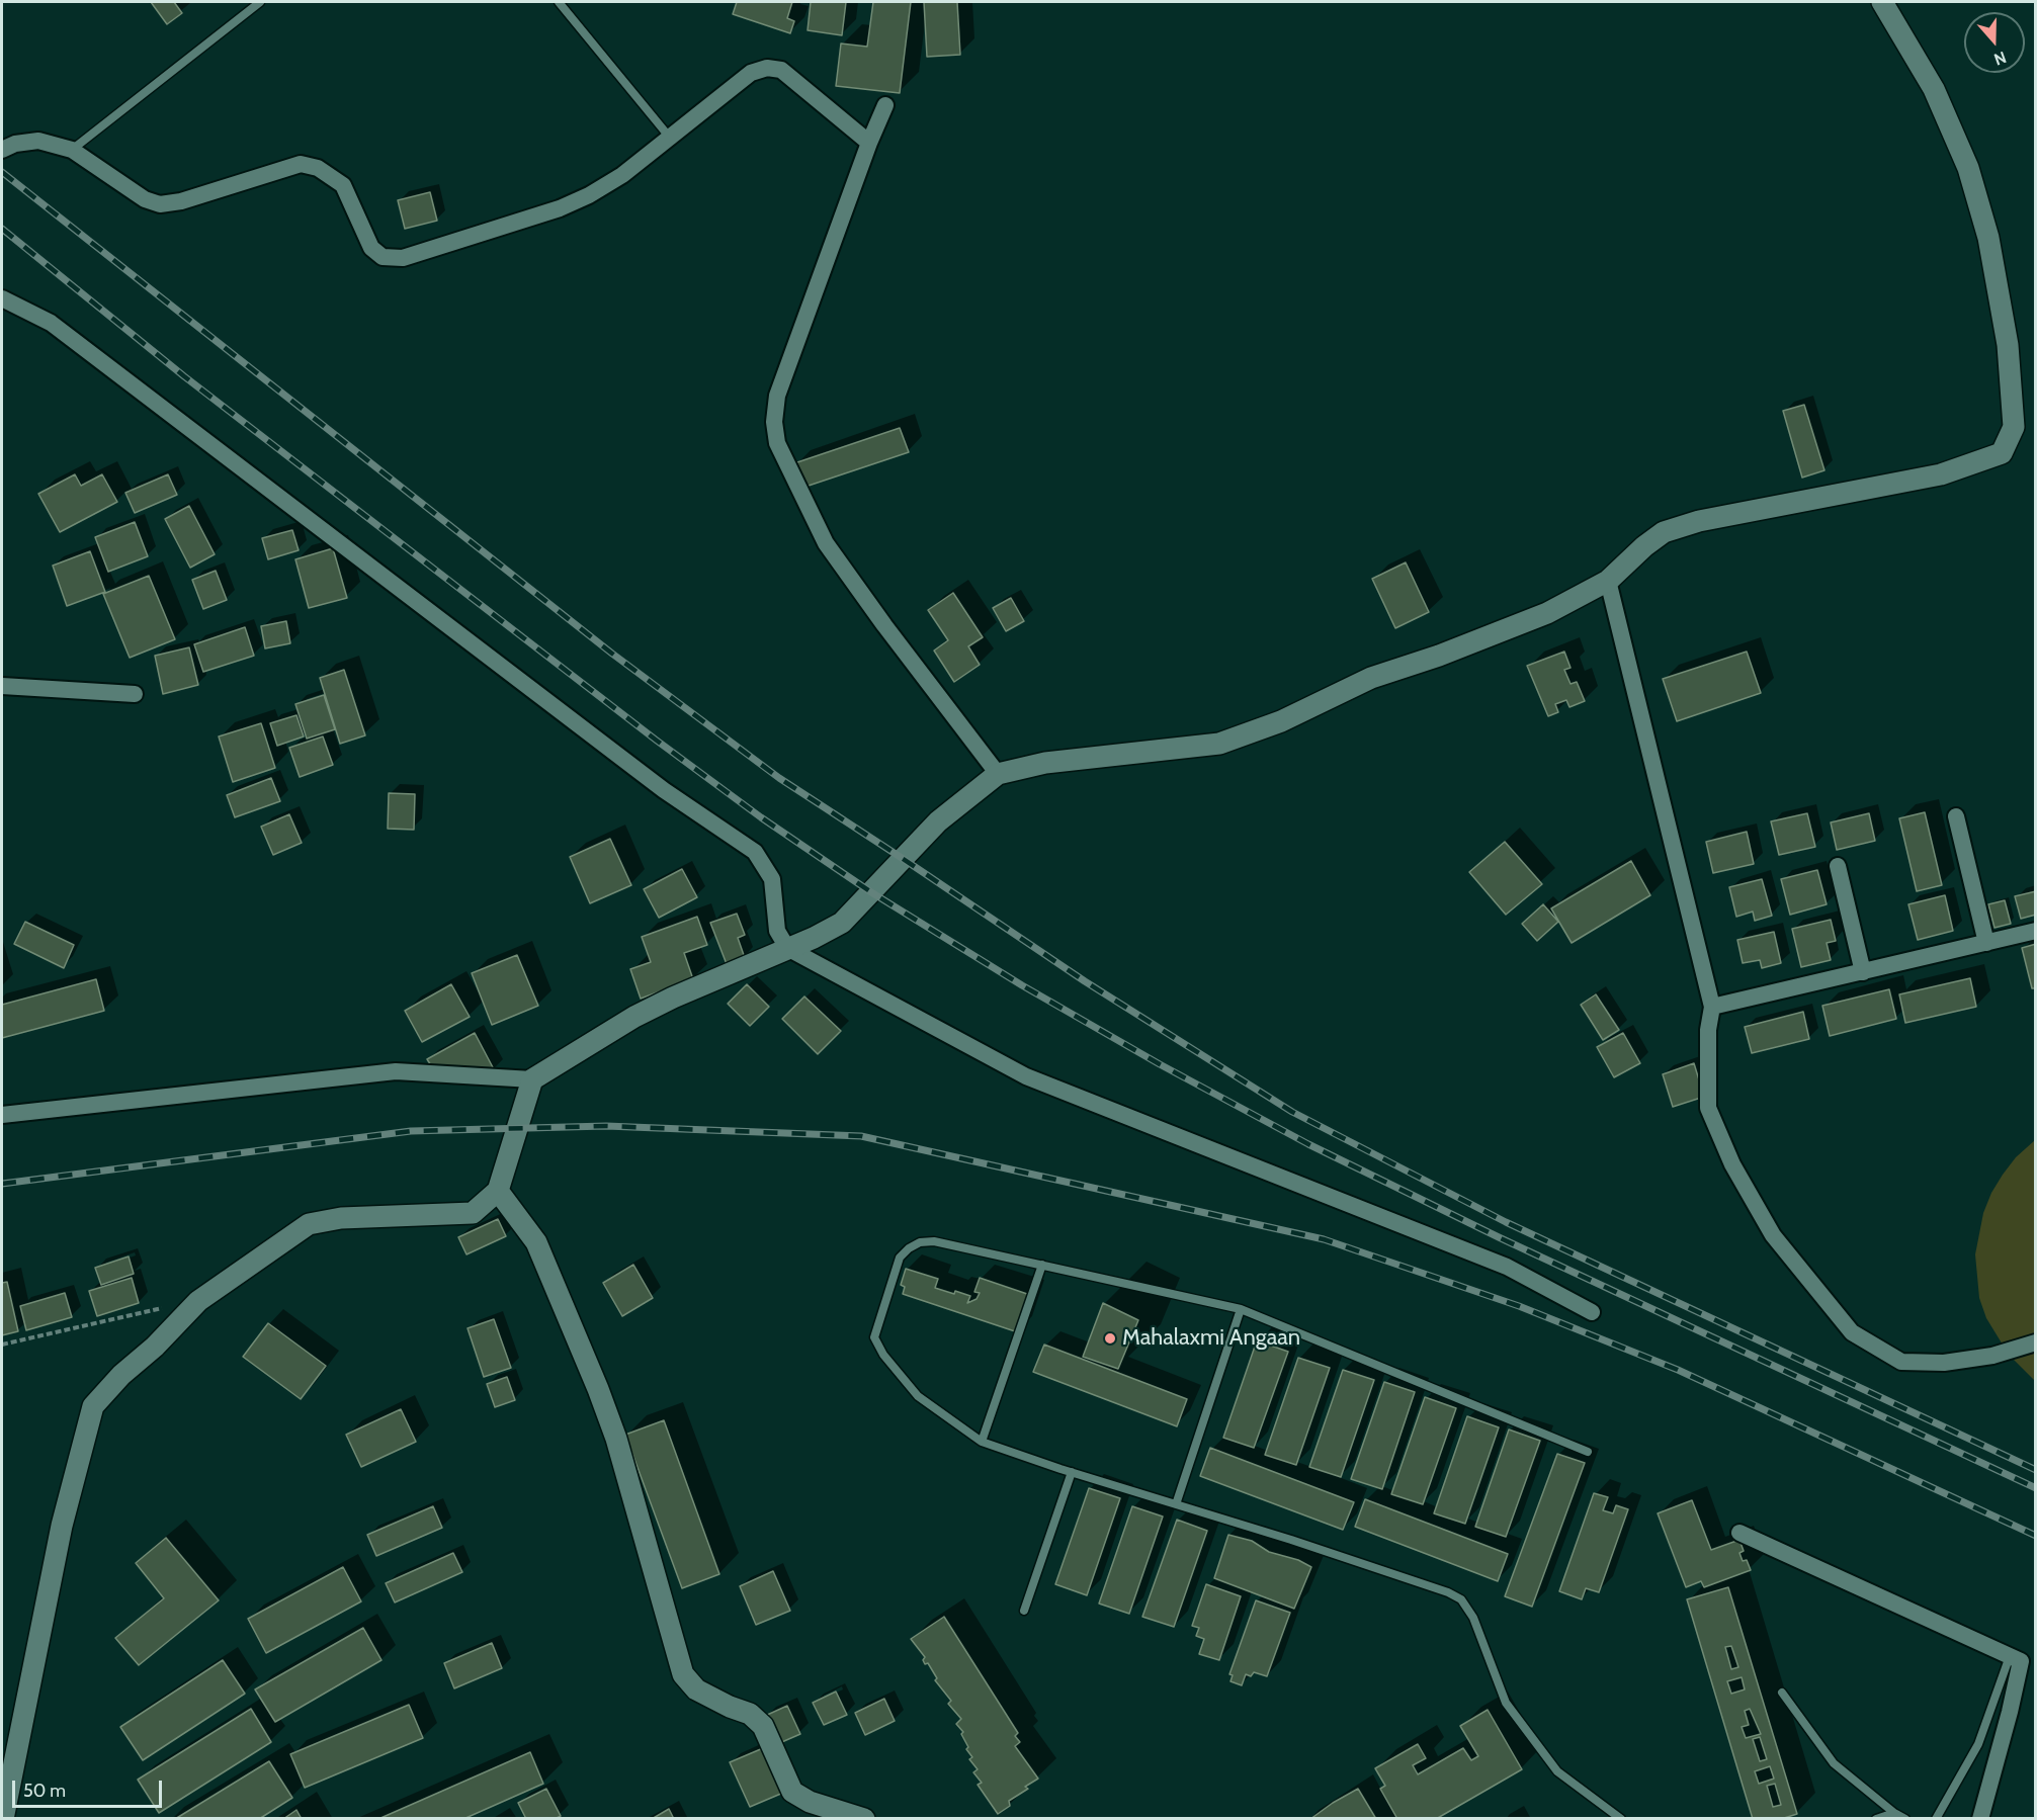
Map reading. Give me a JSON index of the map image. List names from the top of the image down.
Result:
{
  "places": ["Mahalaxmi Angaan"],
  "scale_bar": "50 m",
  "north": "bottom"
}
